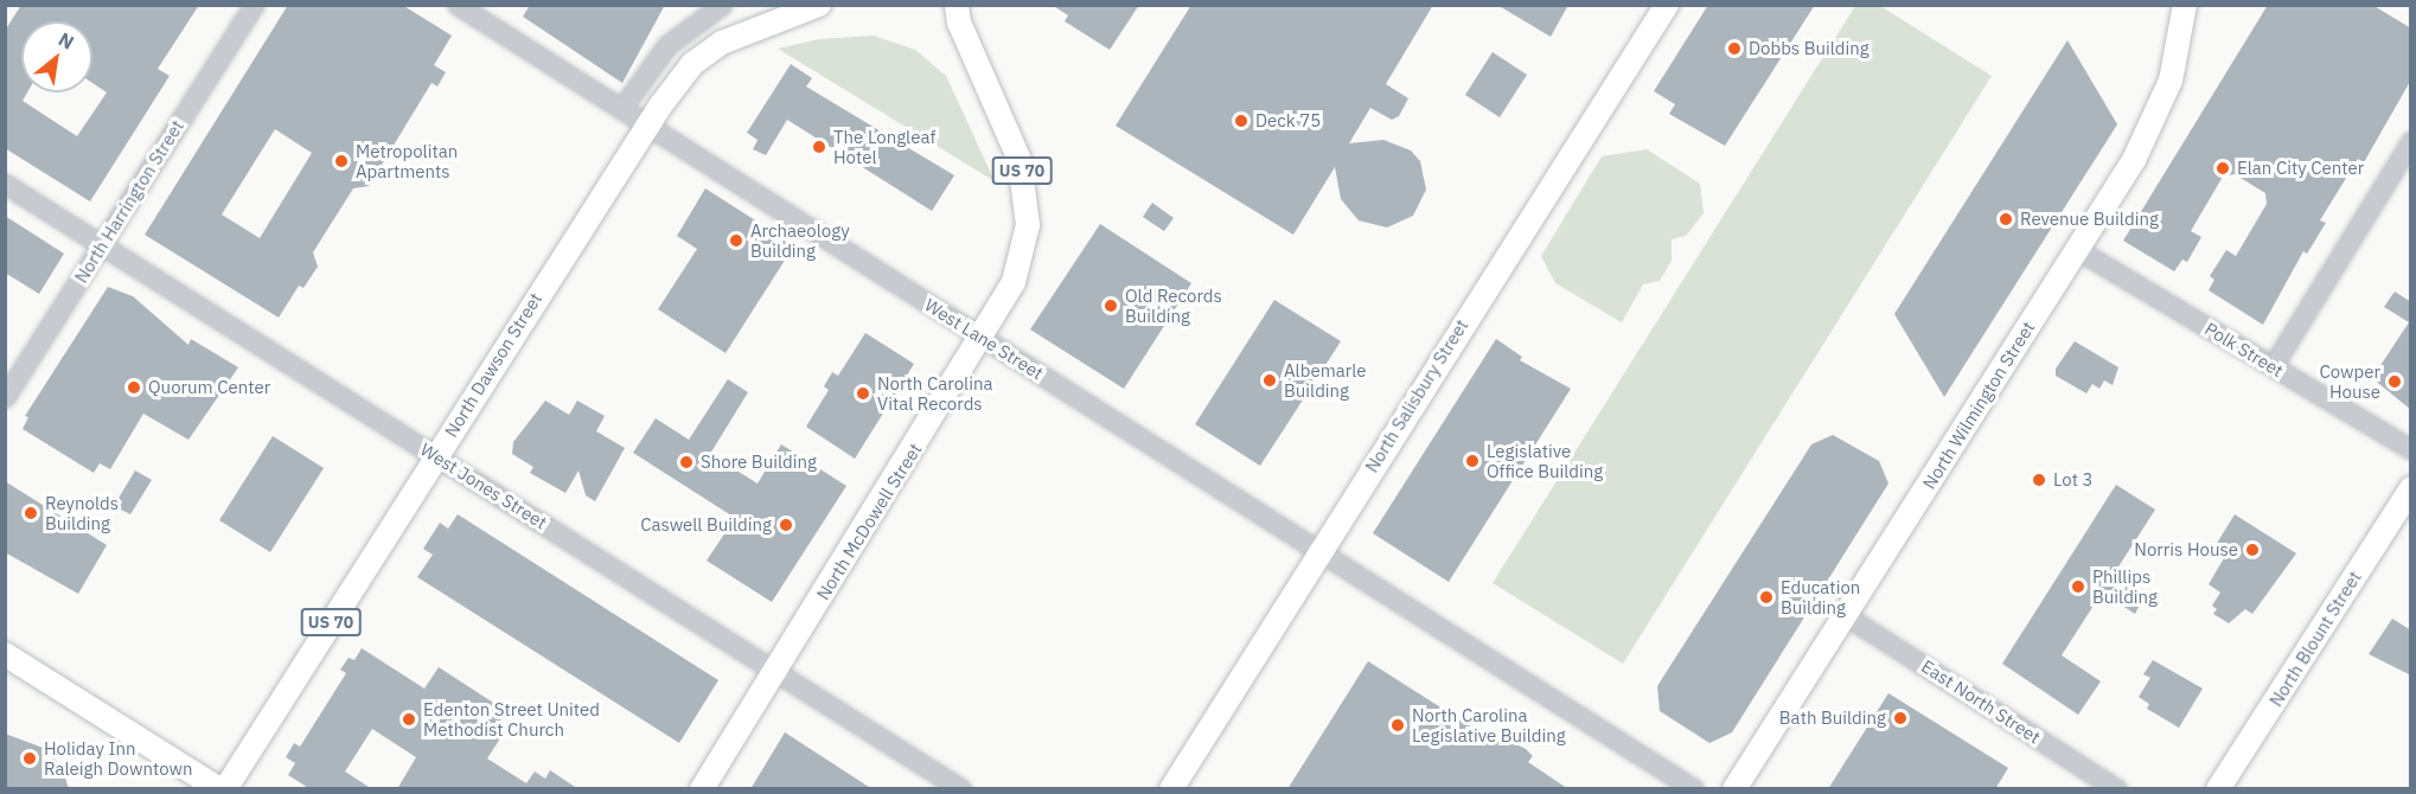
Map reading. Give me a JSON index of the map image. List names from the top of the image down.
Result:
{
  "streets": {
    "main road": [
      "US 70",
      "North Dawson Street",
      "North Salisbury Street",
      "North Wilmington Street",
      "North McDowell Street",
      "North Blount Street"
    ],
    "street": [
      "North Harrington Street",
      "West Lane Street",
      "Polk Street",
      "West Jones Street",
      "East North Street"
    ]
  },
  "crossings": [
    ["North Harrington Street", "West Jones Street"],
    ["West Lane Street", "North Dawson Street"],
    ["West Lane Street", "North Salisbury Street"],
    ["West Lane Street", "North McDowell Street"],
    ["Polk Street", "North Wilmington Street"],
    ["North Dawson Street", "West Jones Street"],
    ["North Wilmington Street", "East North Street"],
    ["West Jones Street", "North McDowell Street"]
  ],
  "places": [
    "Dobbs Building",
    "Deck 75",
    "The Longleaf Hotel",
    "Metropolitan Apartments",
    "Elan City Center",
    "Revenue Building",
    "Archaeology Building",
    "Old Records Building",
    "Albemarle Building",
    "Cowper House",
    "Quorum Center",
    "North Carolina Vital Records",
    "Legislative Office Building",
    "Shore Building",
    "Lot 3",
    "Reynolds Building",
    "Caswell Building",
    "Norris House",
    "Phillips Building",
    "Education Building",
    "Bath Building",
    "Edenton Street United Methodist Church",
    "North Carolina Legislative Building",
    "Holiday Inn Raleigh Downtown"
  ],
  "north": "top right"
}
